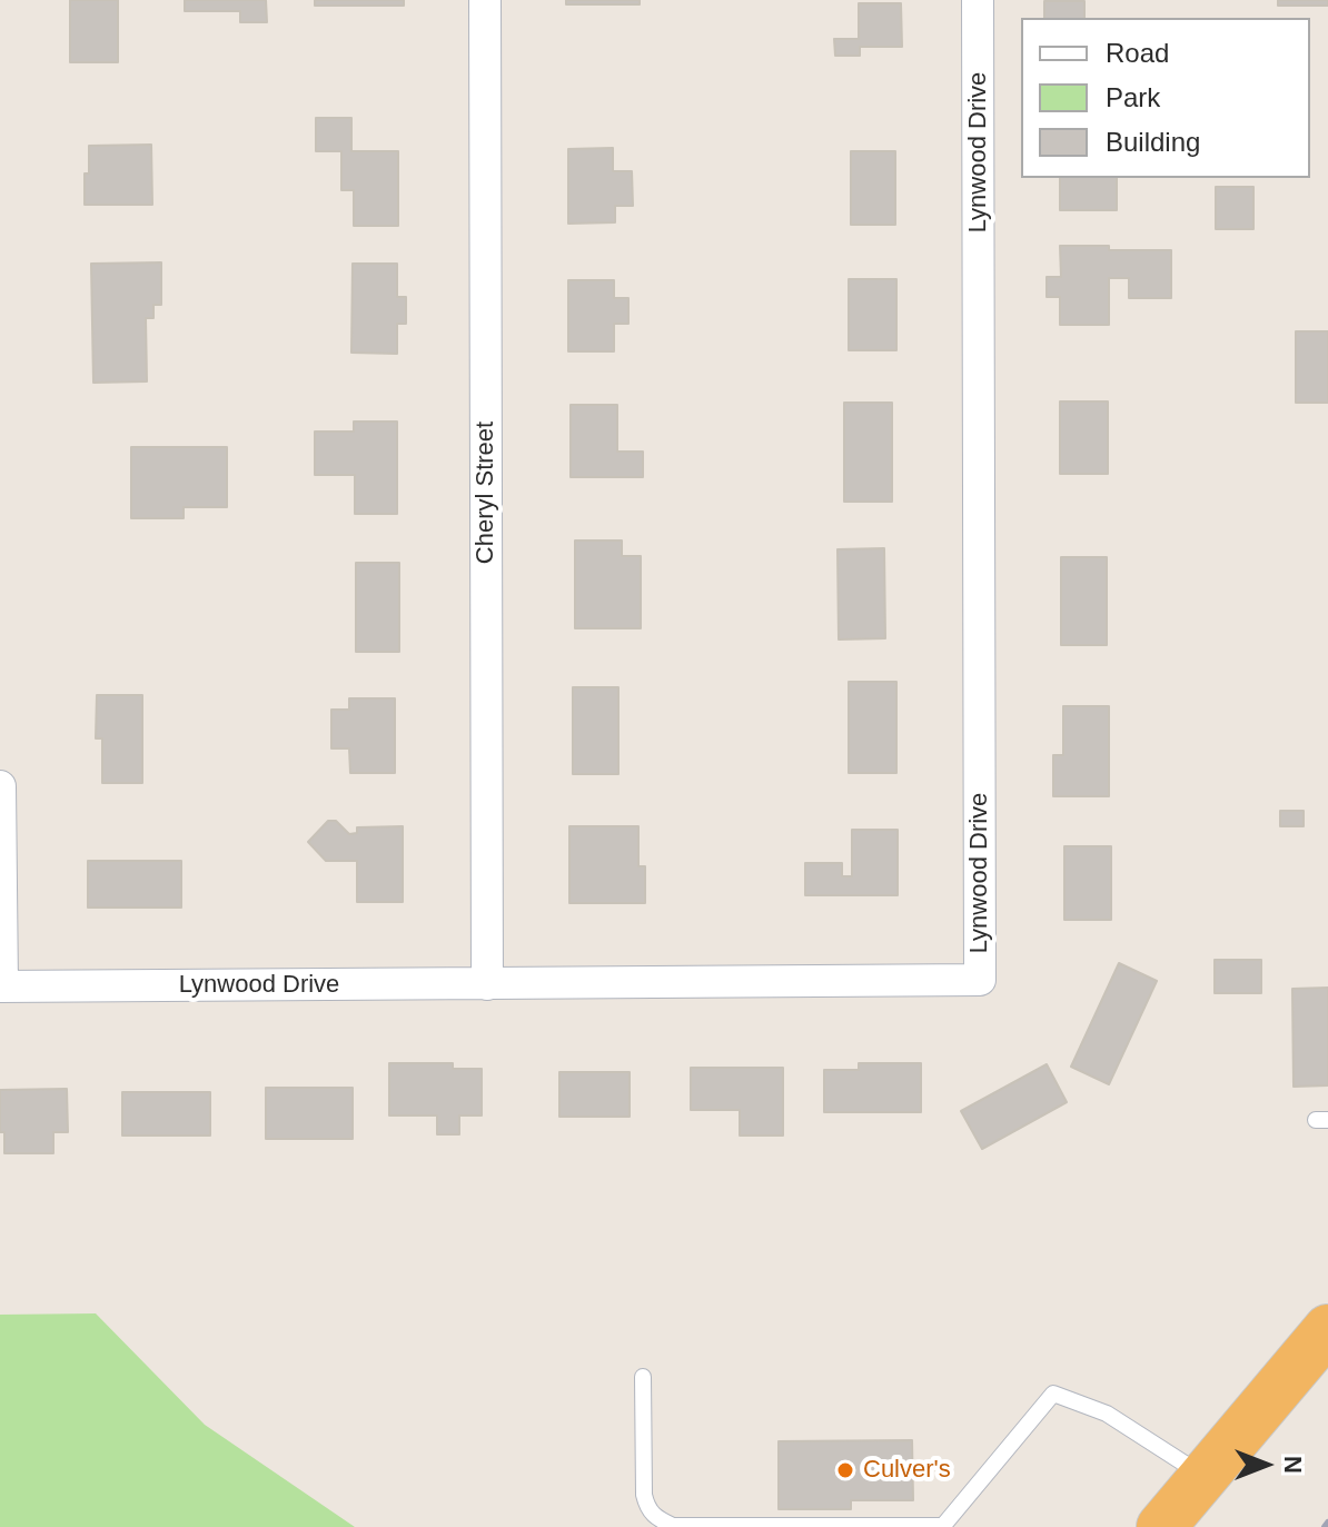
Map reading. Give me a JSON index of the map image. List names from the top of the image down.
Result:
{
  "streets": {
    "street": ["Lynwood Drive", "Cheryl Street"]
  },
  "crossings": [
    ["Lynwood Drive", "Cheryl Street"]
  ],
  "places": ["Culver's"],
  "legend": ["Road", "Park", "Building"],
  "north": "right"
}
